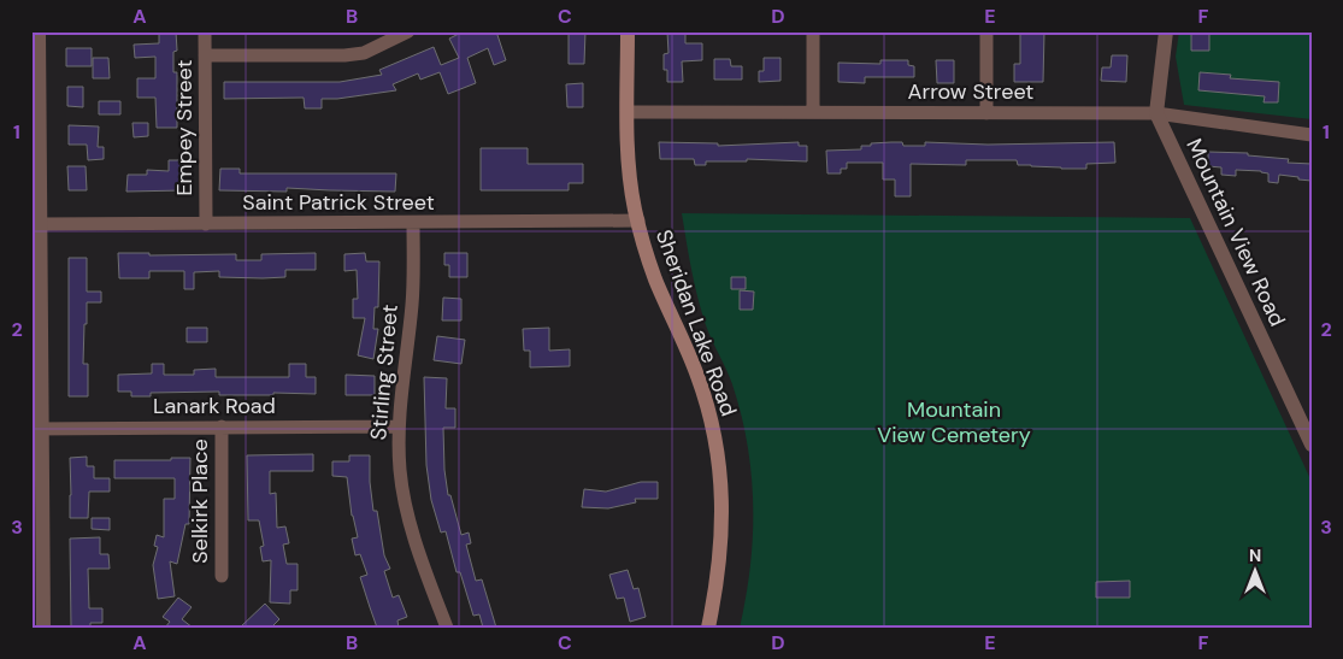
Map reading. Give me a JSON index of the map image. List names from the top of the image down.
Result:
{
  "streets": {
    "main road": ["Sheridan Lake Road"],
    "street": [
      "Arrow Street",
      "Empey Street",
      "Saint Patrick Street",
      "Mountain View Road",
      "Stirling Street",
      "Lanark Road",
      "Selkirk Place"
    ]
  },
  "crossings": [
    ["Arrow Street", "Mountain View Road"],
    ["Arrow Street", "Sheridan Lake Road"],
    ["Empey Street", "Saint Patrick Street"],
    ["Saint Patrick Street", "Sheridan Lake Road"],
    ["Saint Patrick Street", "Stirling Street"],
    ["Stirling Street", "Lanark Road"],
    ["Lanark Road", "Selkirk Place"]
  ],
  "parks": ["Mountain View Cemetery"],
  "north": "top",
  "grid": {
    "columns": [
      "A",
      "B",
      "C",
      "D",
      "E",
      "F"
    ],
    "rows": ["1", "2", "3"]
  }
}
